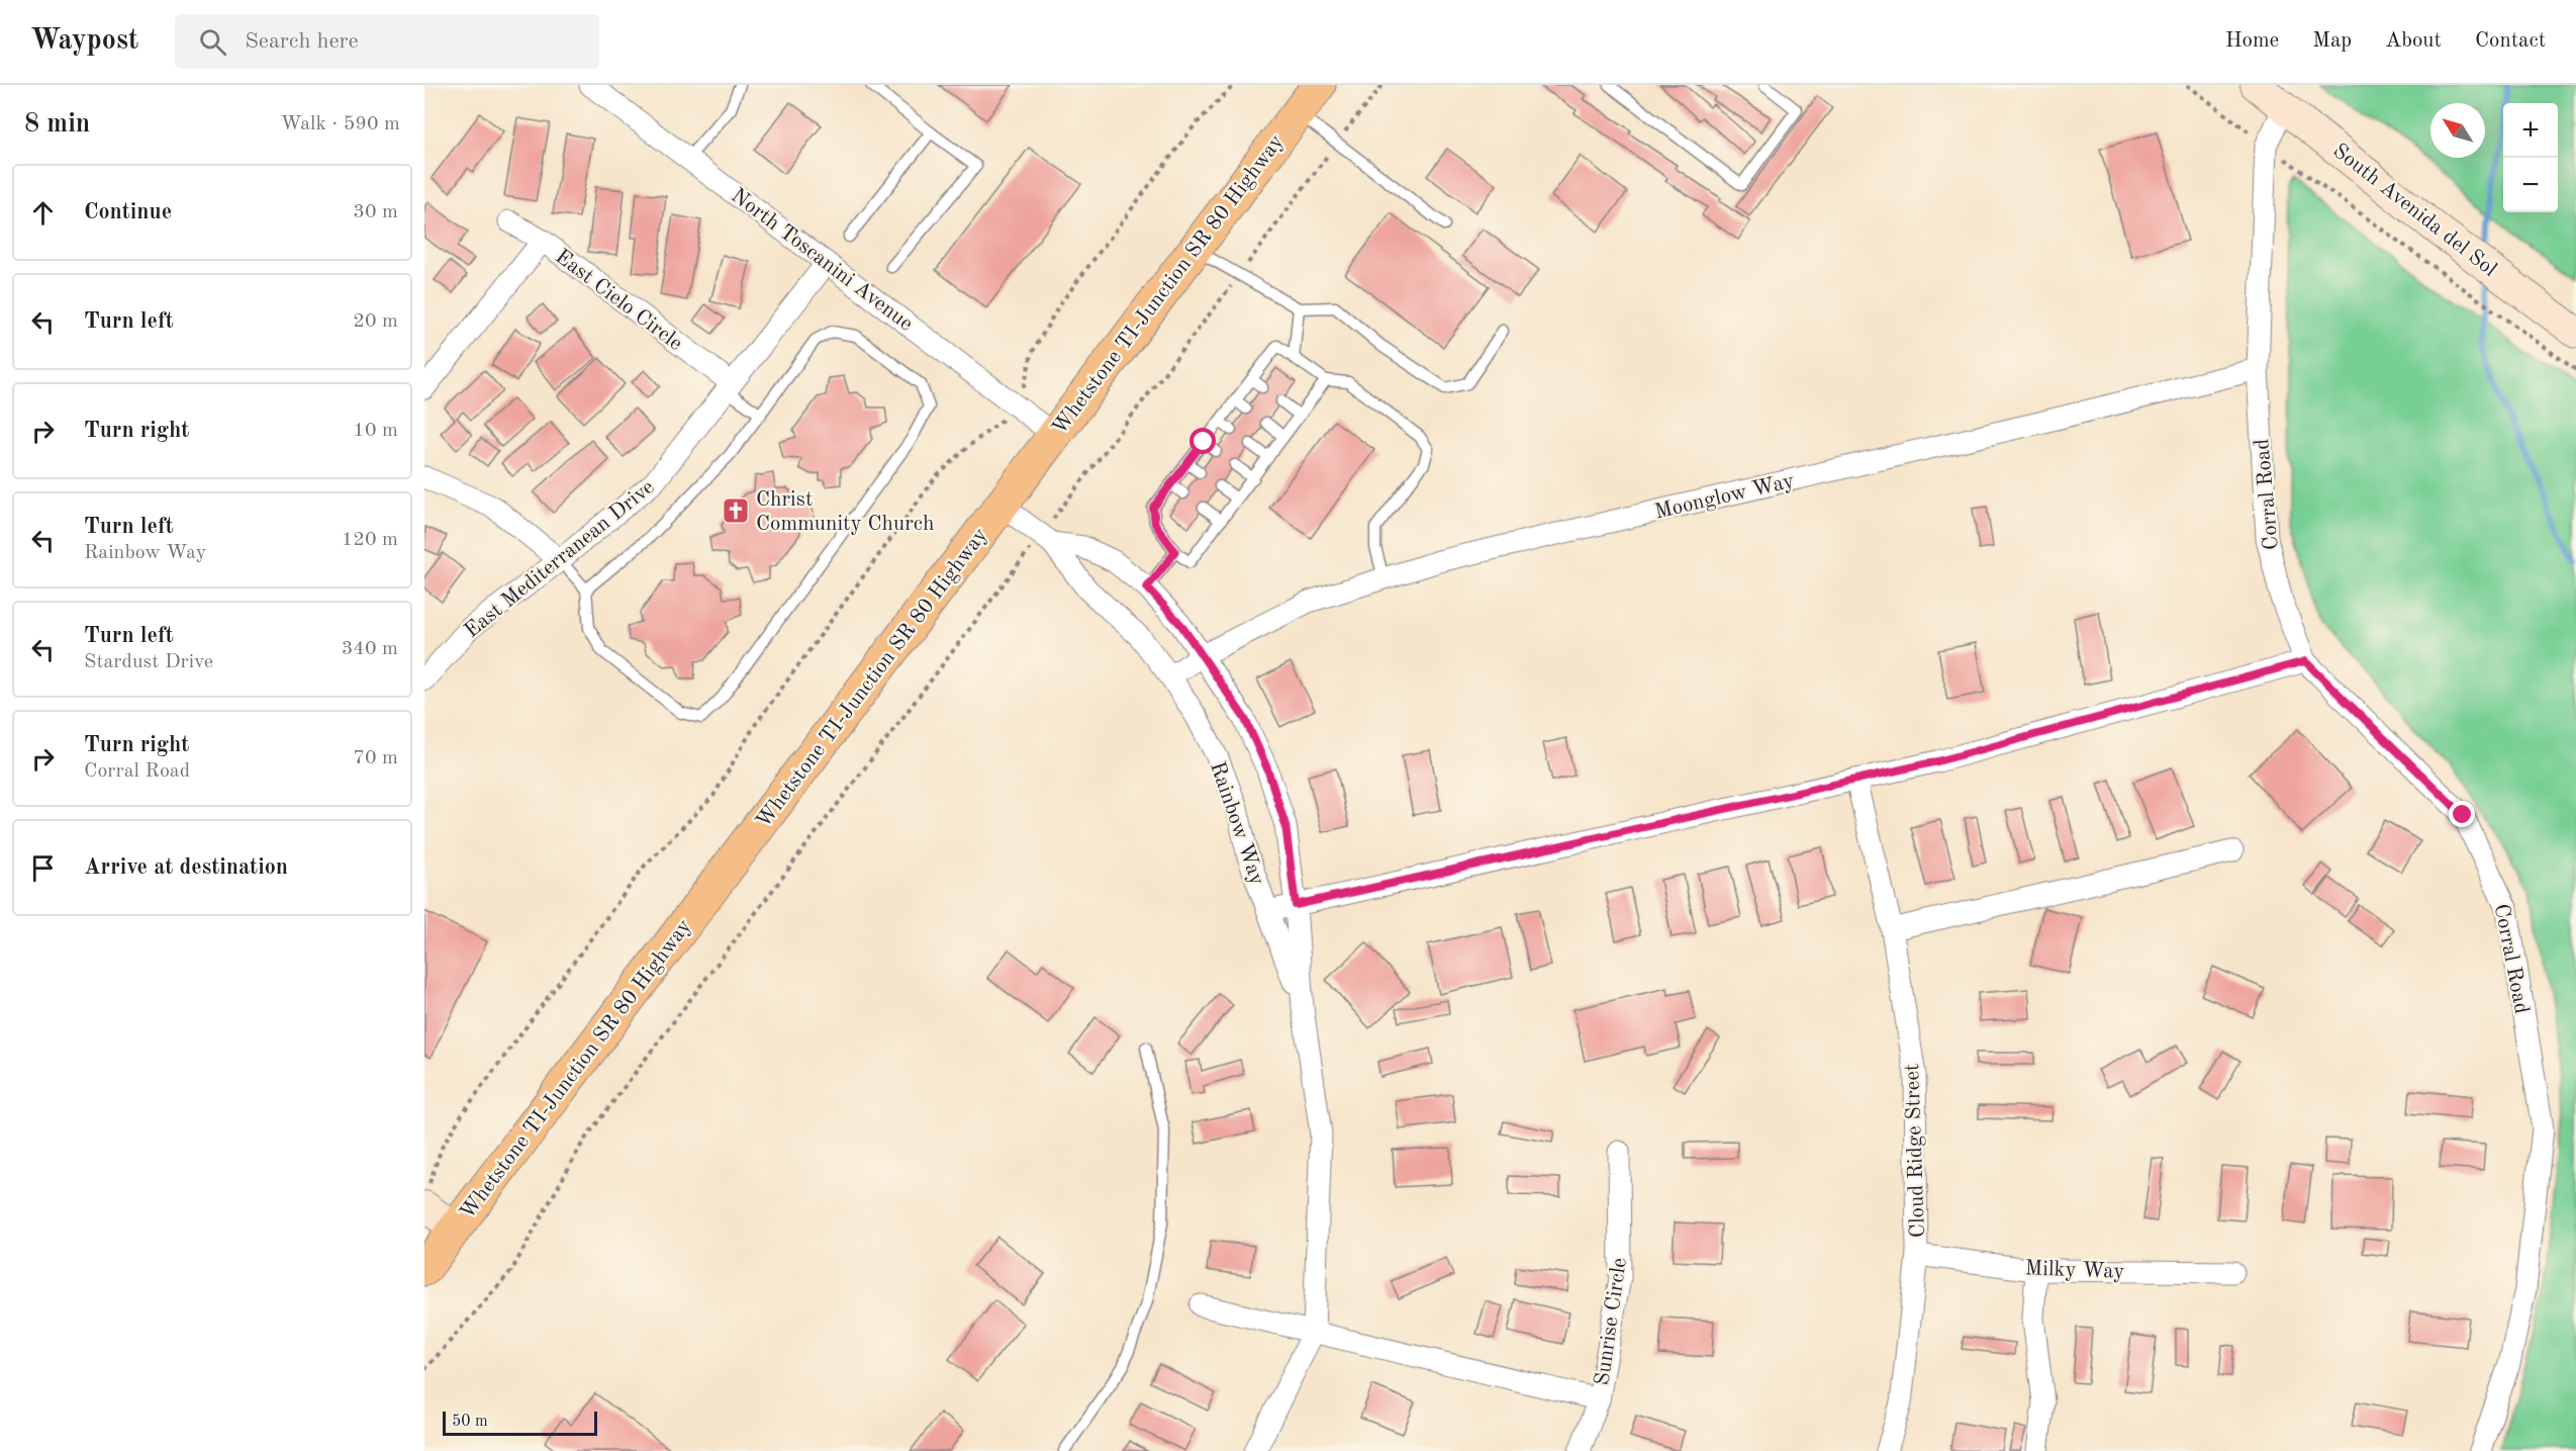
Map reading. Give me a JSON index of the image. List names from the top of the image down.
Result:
{
  "streets": {
    "highway": ["Whetstone TI-Junction SR 80 Highway"],
    "street": [
      "South Avenida del Sol",
      "North Toscanini Avenue",
      "East Cielo Circle",
      "Corral Road",
      "Moonglow Way",
      "East Mediterranean Drive",
      "Rainbow Way",
      "Cloud Ridge Street",
      "Milky Way",
      "Sunrise Circle"
    ]
  },
  "crossings": [
    ["South Avenida del Sol", "Corral Road"],
    ["North Toscanini Avenue", "Whetstone TI-Junction SR 80 Highway"],
    ["North Toscanini Avenue", "East Mediterranean Drive"],
    ["Whetstone TI-Junction SR 80 Highway", "Rainbow Way"],
    ["East Cielo Circle", "East Mediterranean Drive"],
    ["Corral Road", "Moonglow Way"],
    ["Moonglow Way", "Rainbow Way"],
    ["Cloud Ridge Street", "Milky Way"]
  ],
  "places": {
    "church": ["Christ Community Church"]
  },
  "scale_bar": "50 m",
  "north": "top left",
  "page": {
    "header": "Waypost",
    "search": "Search here",
    "nav": [
      "Home",
      "Map",
      "About",
      "Contact"
    ],
    "heading": ["8 min", "Walk · 590 m"],
    "map_buttons": ["+", "−"],
    "list": [
      ["Continue", "30 m"],
      ["Turn left", "20 m"],
      ["Turn right", "10 m"],
      ["Turn left", "Rainbow Way", "120 m"],
      ["Turn left", "Stardust Drive", "340 m"],
      ["Turn right", "Corral Road", "70 m"],
      "Arrive at destination"
    ],
    "scale": "50 m"
  }
}
